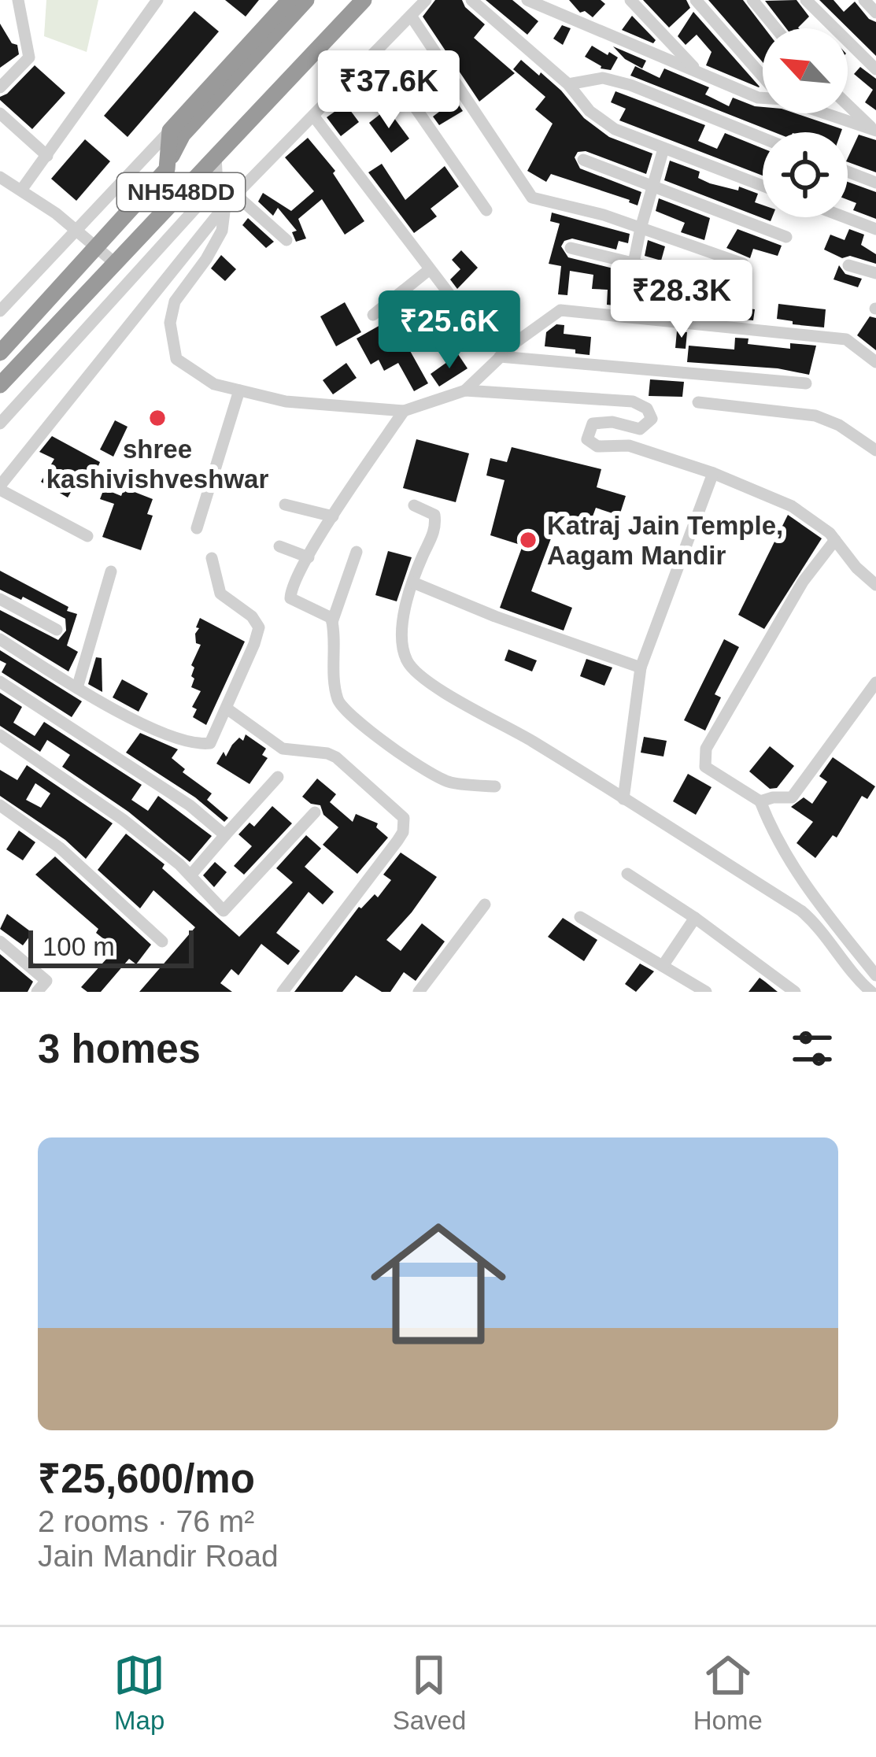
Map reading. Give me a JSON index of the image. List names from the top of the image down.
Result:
{
  "streets": {
    "highway": ["NH548DD"]
  },
  "places": ["shree kashivishveshwar", "Katraj Jain Temple, Aagam Mandir"],
  "scale_bar": "100 m",
  "north": "top left",
  "page": {
    "price": ["₹37.6K", "₹28.3K", "₹25.6K"],
    "scale": "100 m",
    "heading": "3 homes",
    "list": [
      {
        "name": "₹25,600/mo",
        "note": "2 rooms · 76 m² · Jain Mandir Road"
      }
    ],
    "tabs": ["Map", "Saved", "Home"]
  }
}
